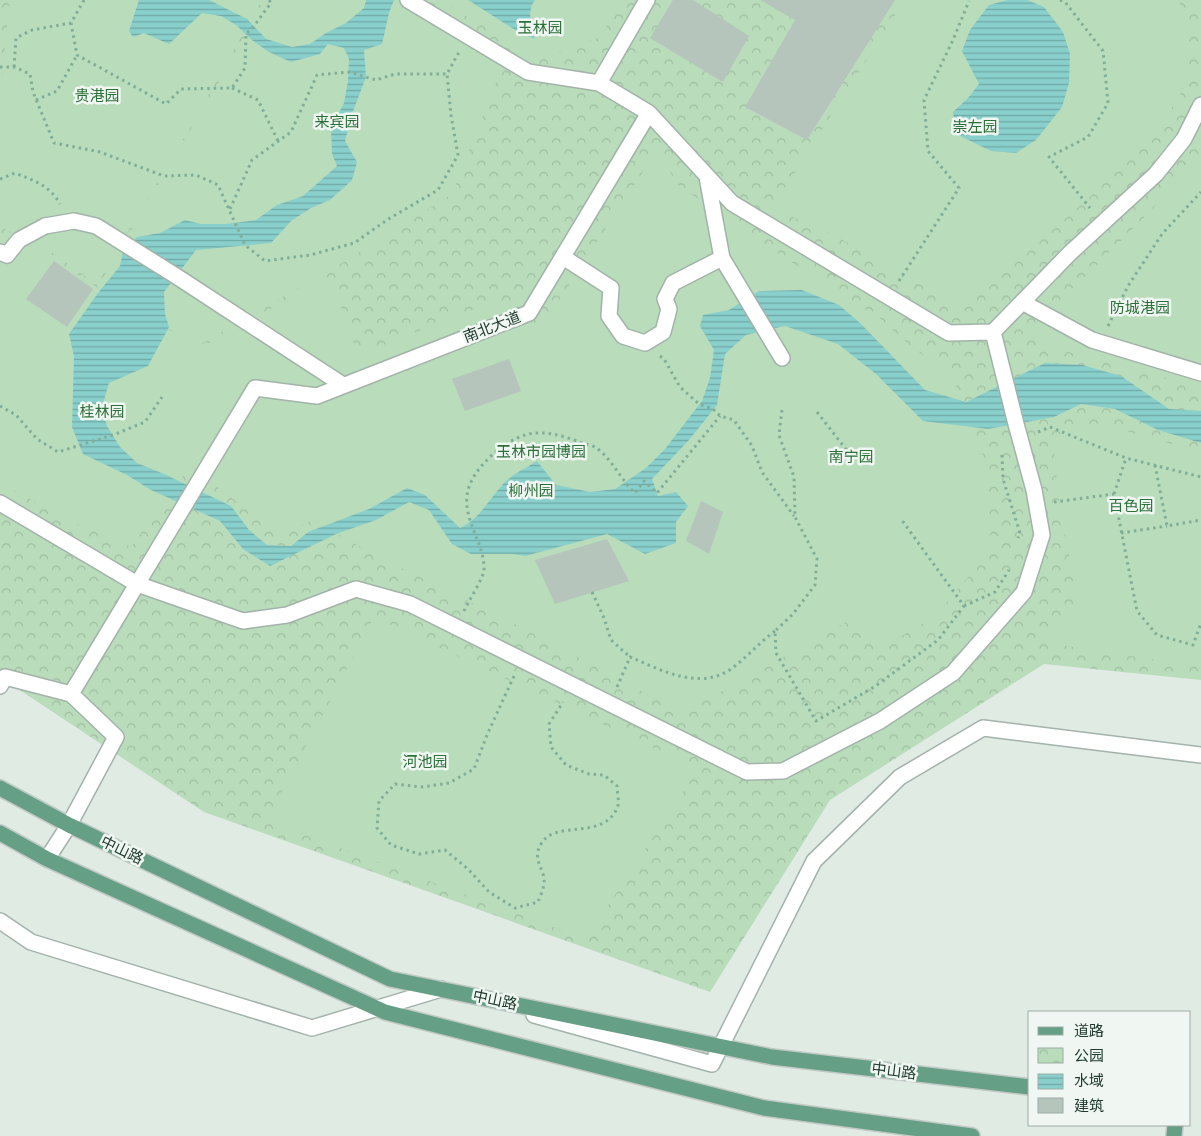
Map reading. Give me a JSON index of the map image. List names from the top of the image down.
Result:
{
  "streets": {
    "main road": ["中山路"],
    "street": ["南北大道"]
  },
  "parks": [
    "玉林园",
    "贵港园",
    "来宾园",
    "崇左园",
    "防城港园",
    "桂林园",
    "玉林市园博园",
    "南宁园",
    "柳州园",
    "百色园",
    "河池园"
  ],
  "legend": [
    "道路",
    "公园",
    "水域",
    "建筑"
  ]
}
